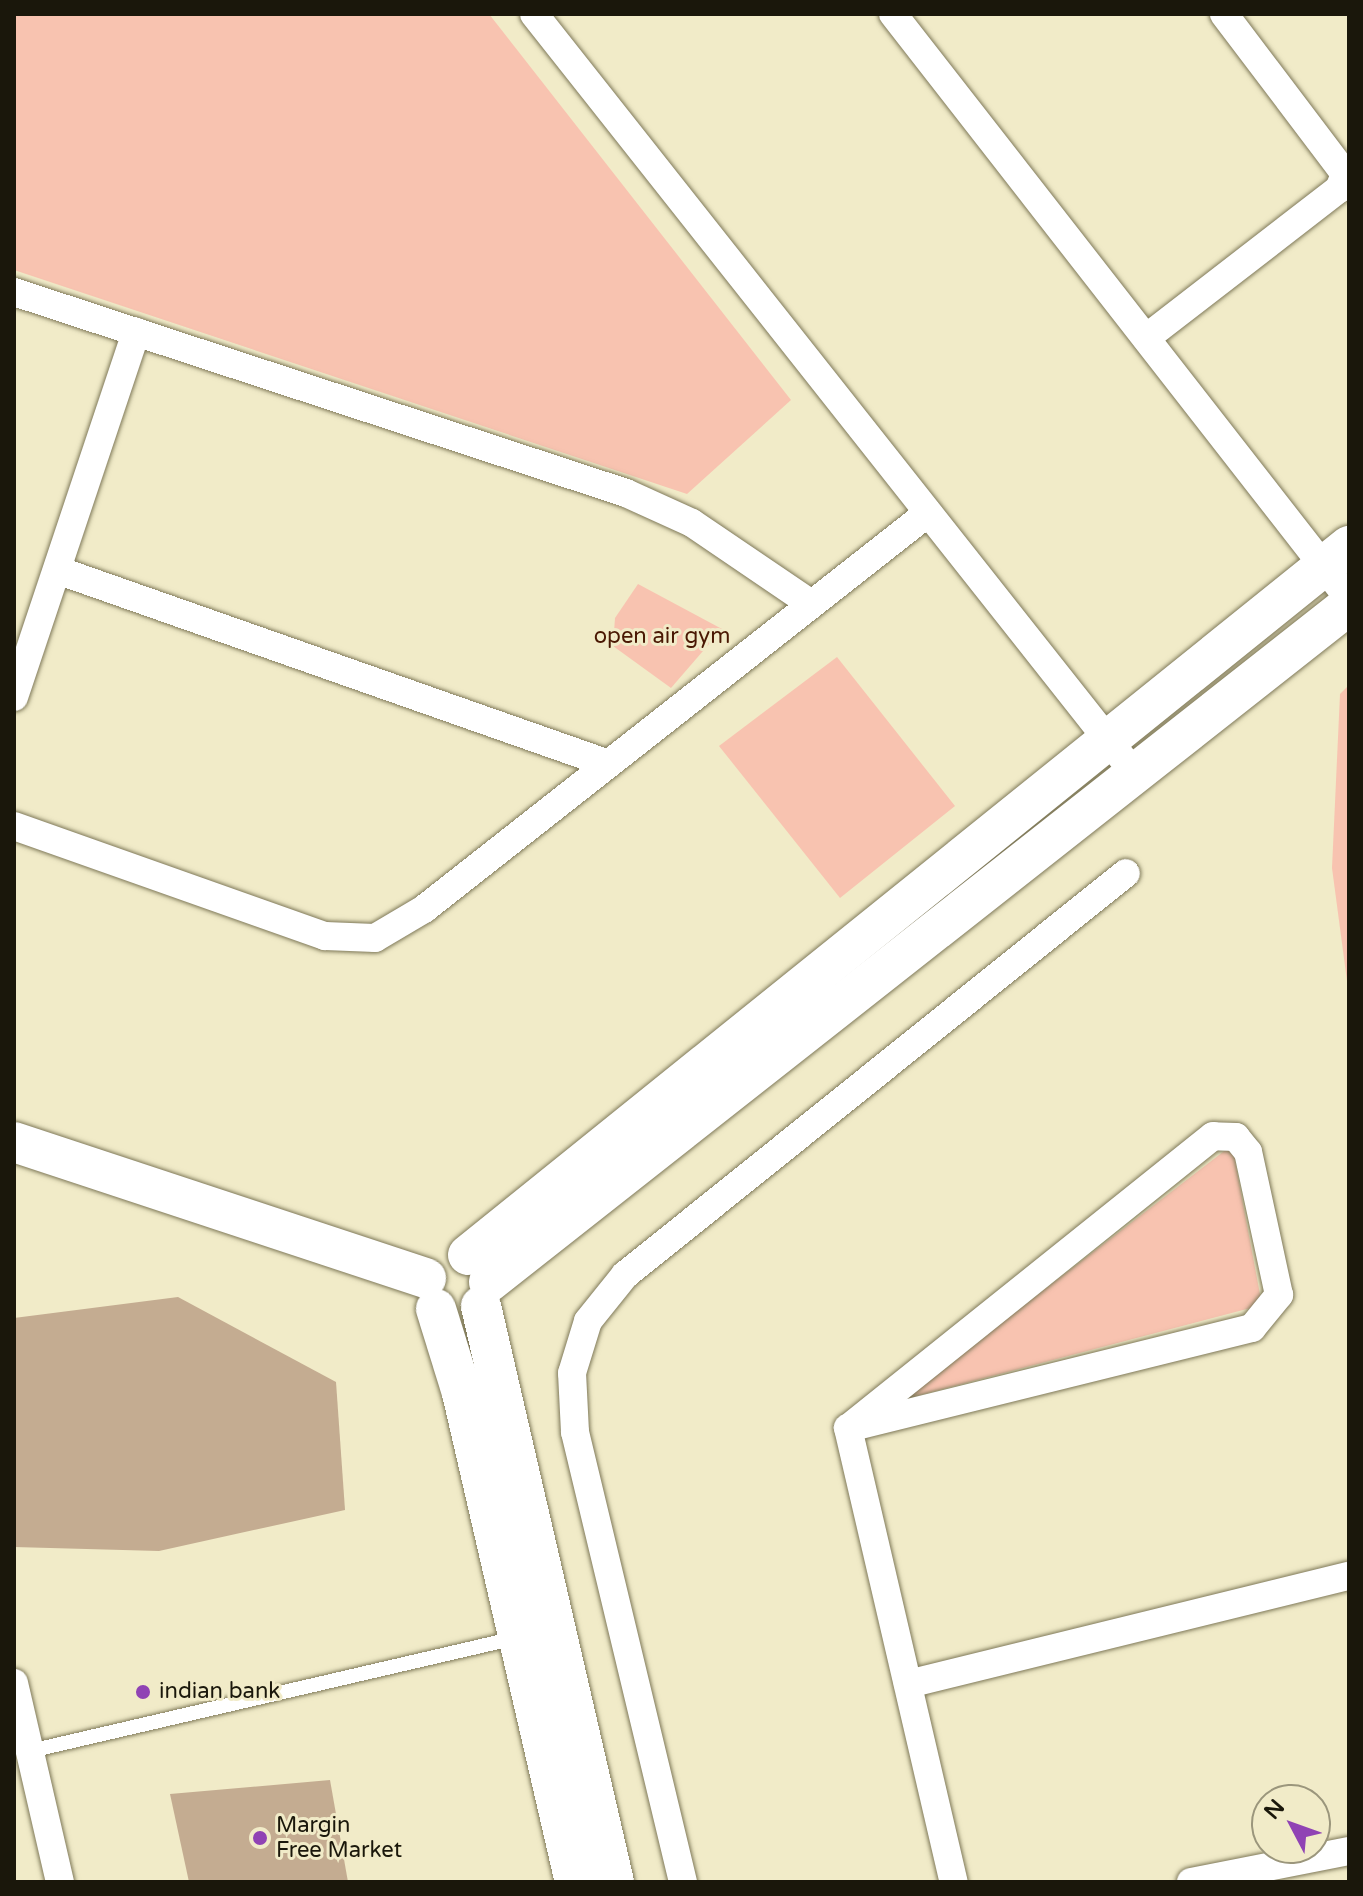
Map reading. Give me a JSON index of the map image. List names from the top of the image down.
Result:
{
  "parks": ["open air gym"],
  "places": ["indian bank", "Margin Free Market"],
  "north": "top left"
}
